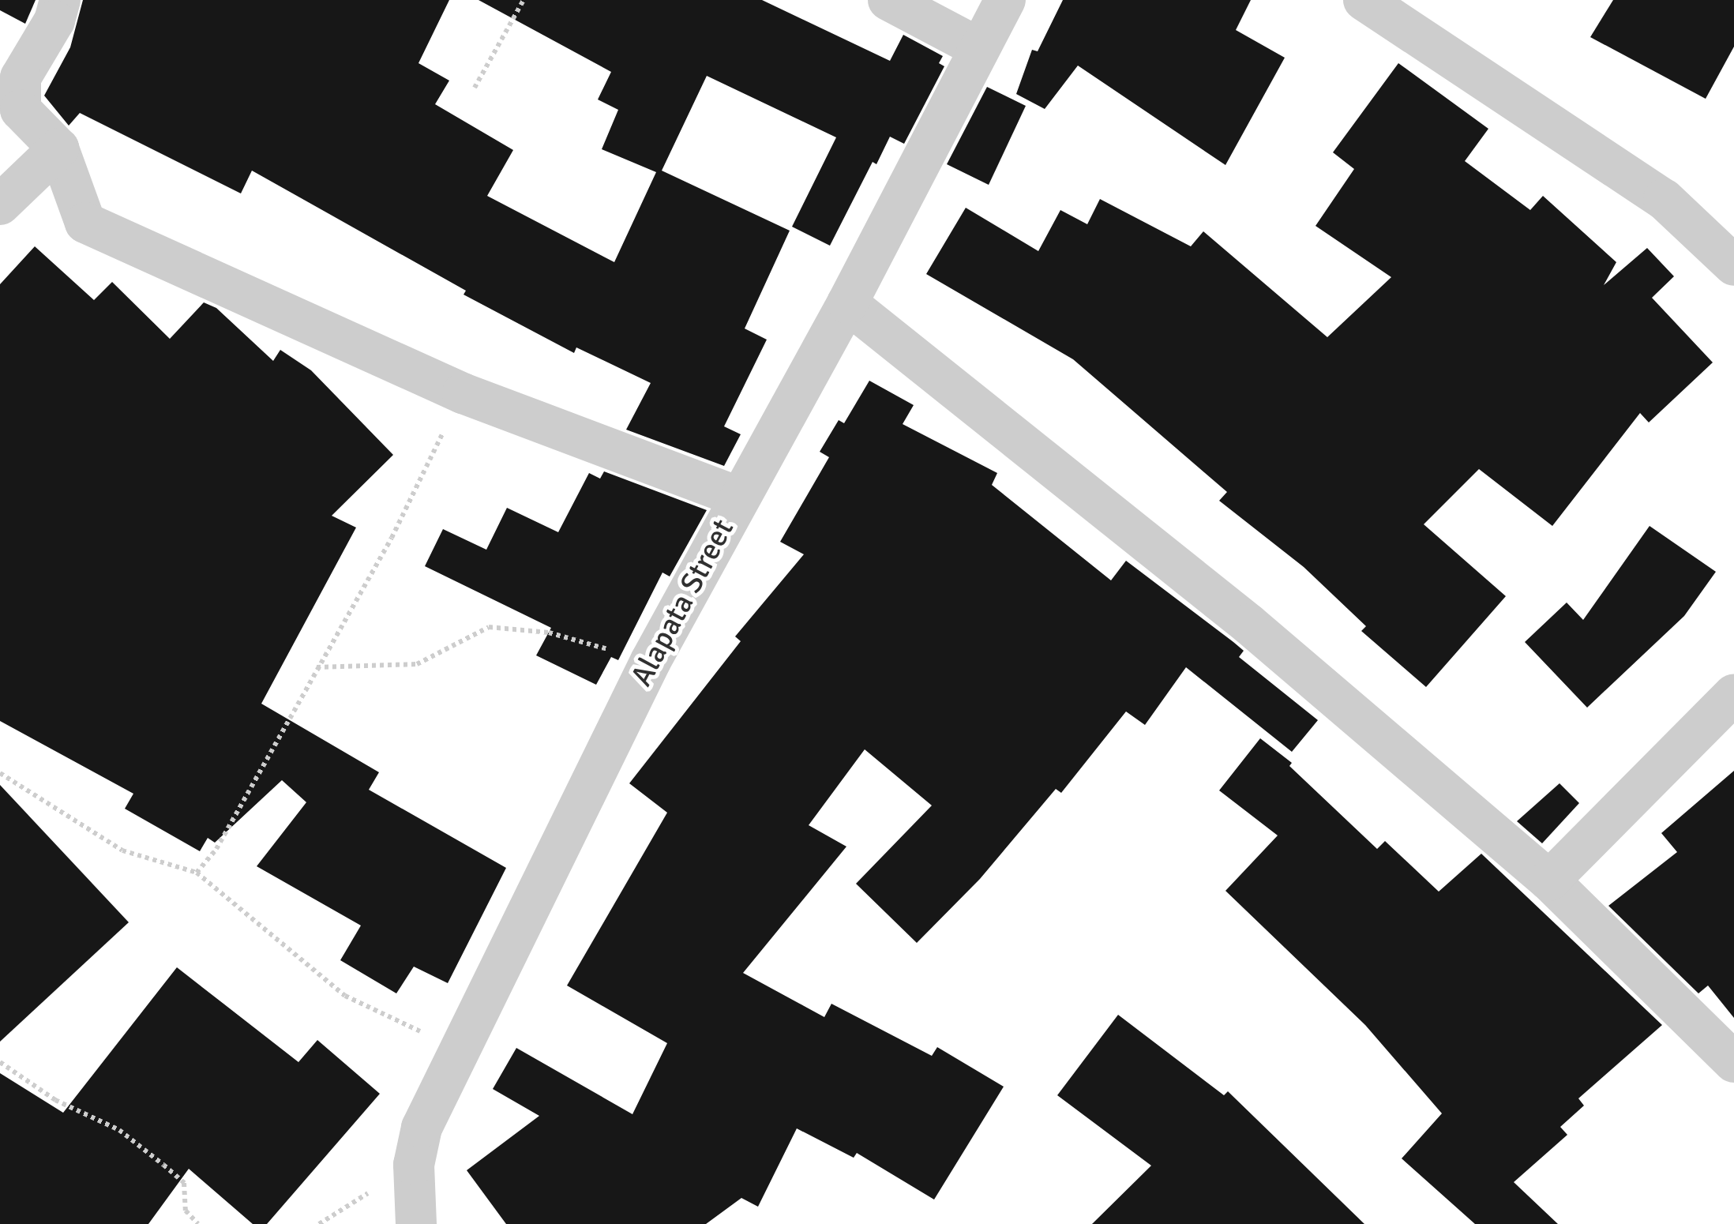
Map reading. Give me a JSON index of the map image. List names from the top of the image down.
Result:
{
  "streets": {
    "street": ["Alapata Street"]
  }
}
